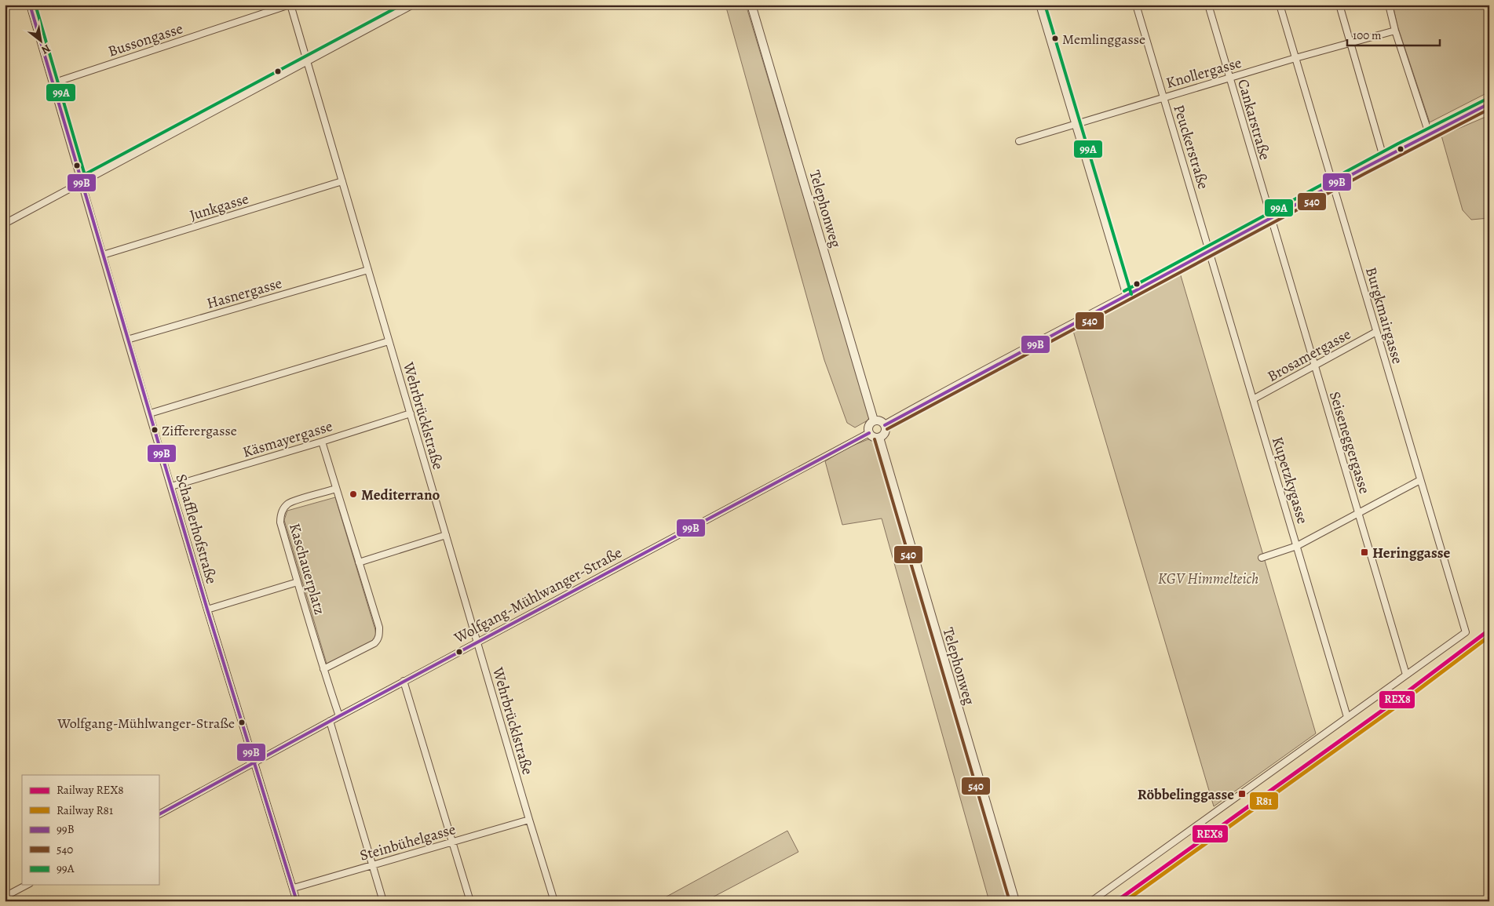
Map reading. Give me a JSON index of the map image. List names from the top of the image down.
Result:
{
  "streets": {
    "street": [
      "Bussongasse",
      "Knollergasse",
      "Cankarstraße",
      "Peuckerstraße",
      "Junkgasse",
      "Telephonweg",
      "Hasnergasse",
      "Burgkmairgasse",
      "Brosamergasse",
      "Wehrbrücklstraße",
      "Käsmayergasse",
      "Seiseneggergasse",
      "Kupetzkygasse",
      "Schafflerhofstraße",
      "Kaschauerplatz",
      "Wolfgang-Mühlwanger-Straße",
      "Steinbühelgasse"
    ]
  },
  "crossings": [
    ["Bussongasse", "Wehrbrücklstraße"],
    ["Bussongasse", "Schafflerhofstraße"],
    ["Knollergasse", "Cankarstraße"],
    ["Knollergasse", "Peuckerstraße"],
    ["Knollergasse", "Burgkmairgasse"],
    ["Cankarstraße", "Seiseneggergasse"],
    ["Peuckerstraße", "Kupetzkygasse"],
    ["Junkgasse", "Wehrbrücklstraße"],
    ["Junkgasse", "Schafflerhofstraße"],
    ["Telephonweg", "Wolfgang-Mühlwanger-Straße"],
    ["Hasnergasse", "Wehrbrücklstraße"],
    ["Hasnergasse", "Schafflerhofstraße"],
    ["Burgkmairgasse", "Brosamergasse"],
    ["Burgkmairgasse", "Seiseneggergasse"],
    ["Brosamergasse", "Seiseneggergasse"],
    ["Brosamergasse", "Kupetzkygasse"],
    ["Wehrbrücklstraße", "Käsmayergasse"],
    ["Wehrbrücklstraße", "Wolfgang-Mühlwanger-Straße"],
    ["Wehrbrücklstraße", "Steinbühelgasse"],
    ["Käsmayergasse", "Schafflerhofstraße"],
    ["Schafflerhofstraße", "Wolfgang-Mühlwanger-Straße"],
    ["Schafflerhofstraße", "Steinbühelgasse"],
    ["Kaschauerplatz", "Wolfgang-Mühlwanger-Straße"]
  ],
  "parks": ["KGV Himmelteich"],
  "places": {
    "other": [
      "Memlinggasse",
      "Zifferergasse",
      "Mediterrano",
      "Wolfgang-Mühlwanger-Straße"
    ],
    "transit": ["Heringgasse", "Röbbelinggasse"]
  },
  "lines": [
    "transit line 99B",
    "transit line 99A",
    "transit line 540",
    "rail line REX8",
    "rail line R81"
  ],
  "legend": [
    "Railway REX8",
    "Railway R81",
    "99B",
    "540",
    "99A"
  ],
  "scale_bar": "100 m",
  "north": "bottom right"
}
